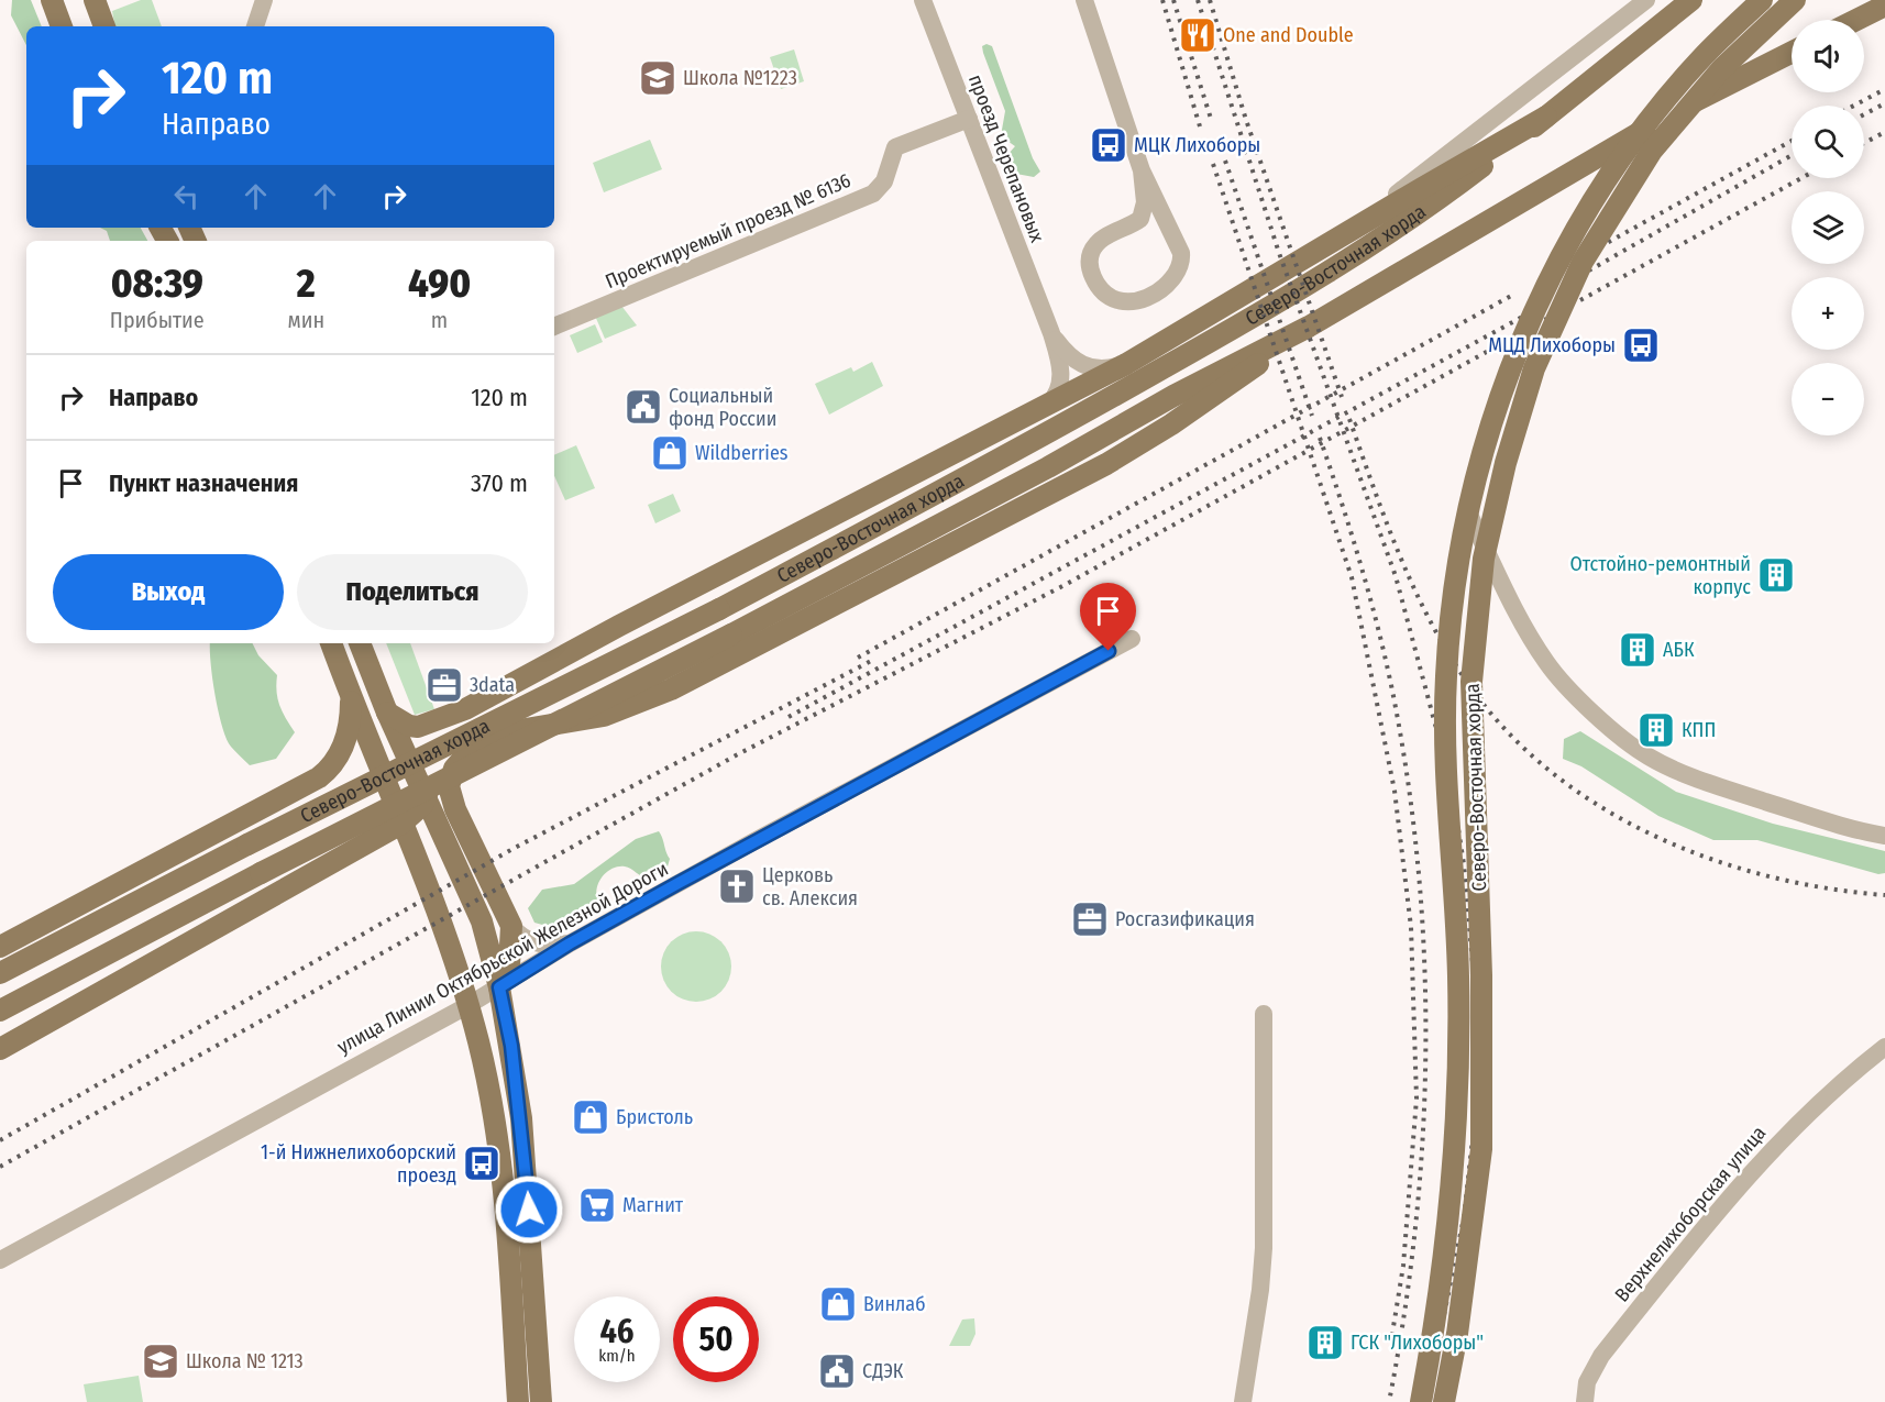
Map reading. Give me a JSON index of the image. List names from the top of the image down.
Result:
{
  "streets": {
    "main road": ["Северо-Восточная хорда"],
    "street": [
      "проезд Черепановых",
      "Проектируемый проезд № 6136",
      "улица Линии Октябрьской Железной Дороги",
      "Верхнелихоборская улица"
    ]
  },
  "crossings": [
    ["проезд Черепановых", "Проектируемый проезд № 6136"]
  ],
  "places": {
    "restaurant": ["One and Double"],
    "school or university": ["Школа №1223", "Школа № 1213"],
    "bus stop": ["МЦК Лихоборы", "МЦД Лихоборы", "1-й Нижнелихоборский проезд"],
    "public building": ["Социальный фонд России", "СДЭК"],
    "shop": ["Wildberries", "Бристоль", "Винлаб"],
    "building": [
      "Отстойно-ремонтный корпус",
      "АБК",
      "КПП",
      "ГСК \"Лихоборы\""
    ],
    "office": ["3data", "Росгазификация"],
    "church": ["Церковь св. Алексия"],
    "supermarket": ["Магнит"]
  },
  "page": {
    "map_buttons": ["+", "−"],
    "turn": ["120 m", "Направо"],
    "eta": [
      "08:39",
      "Прибытие",
      "2",
      "мин",
      "490",
      "m"
    ],
    "list": [
      {
        "name": "Направо",
        "value": "120 m"
      },
      {
        "name": "Пункт назначения",
        "value": "370 m"
      }
    ],
    "buttons": ["Выход", "Поделиться"],
    "speed": "46 km/h",
    "limit": "50"
  }
}
